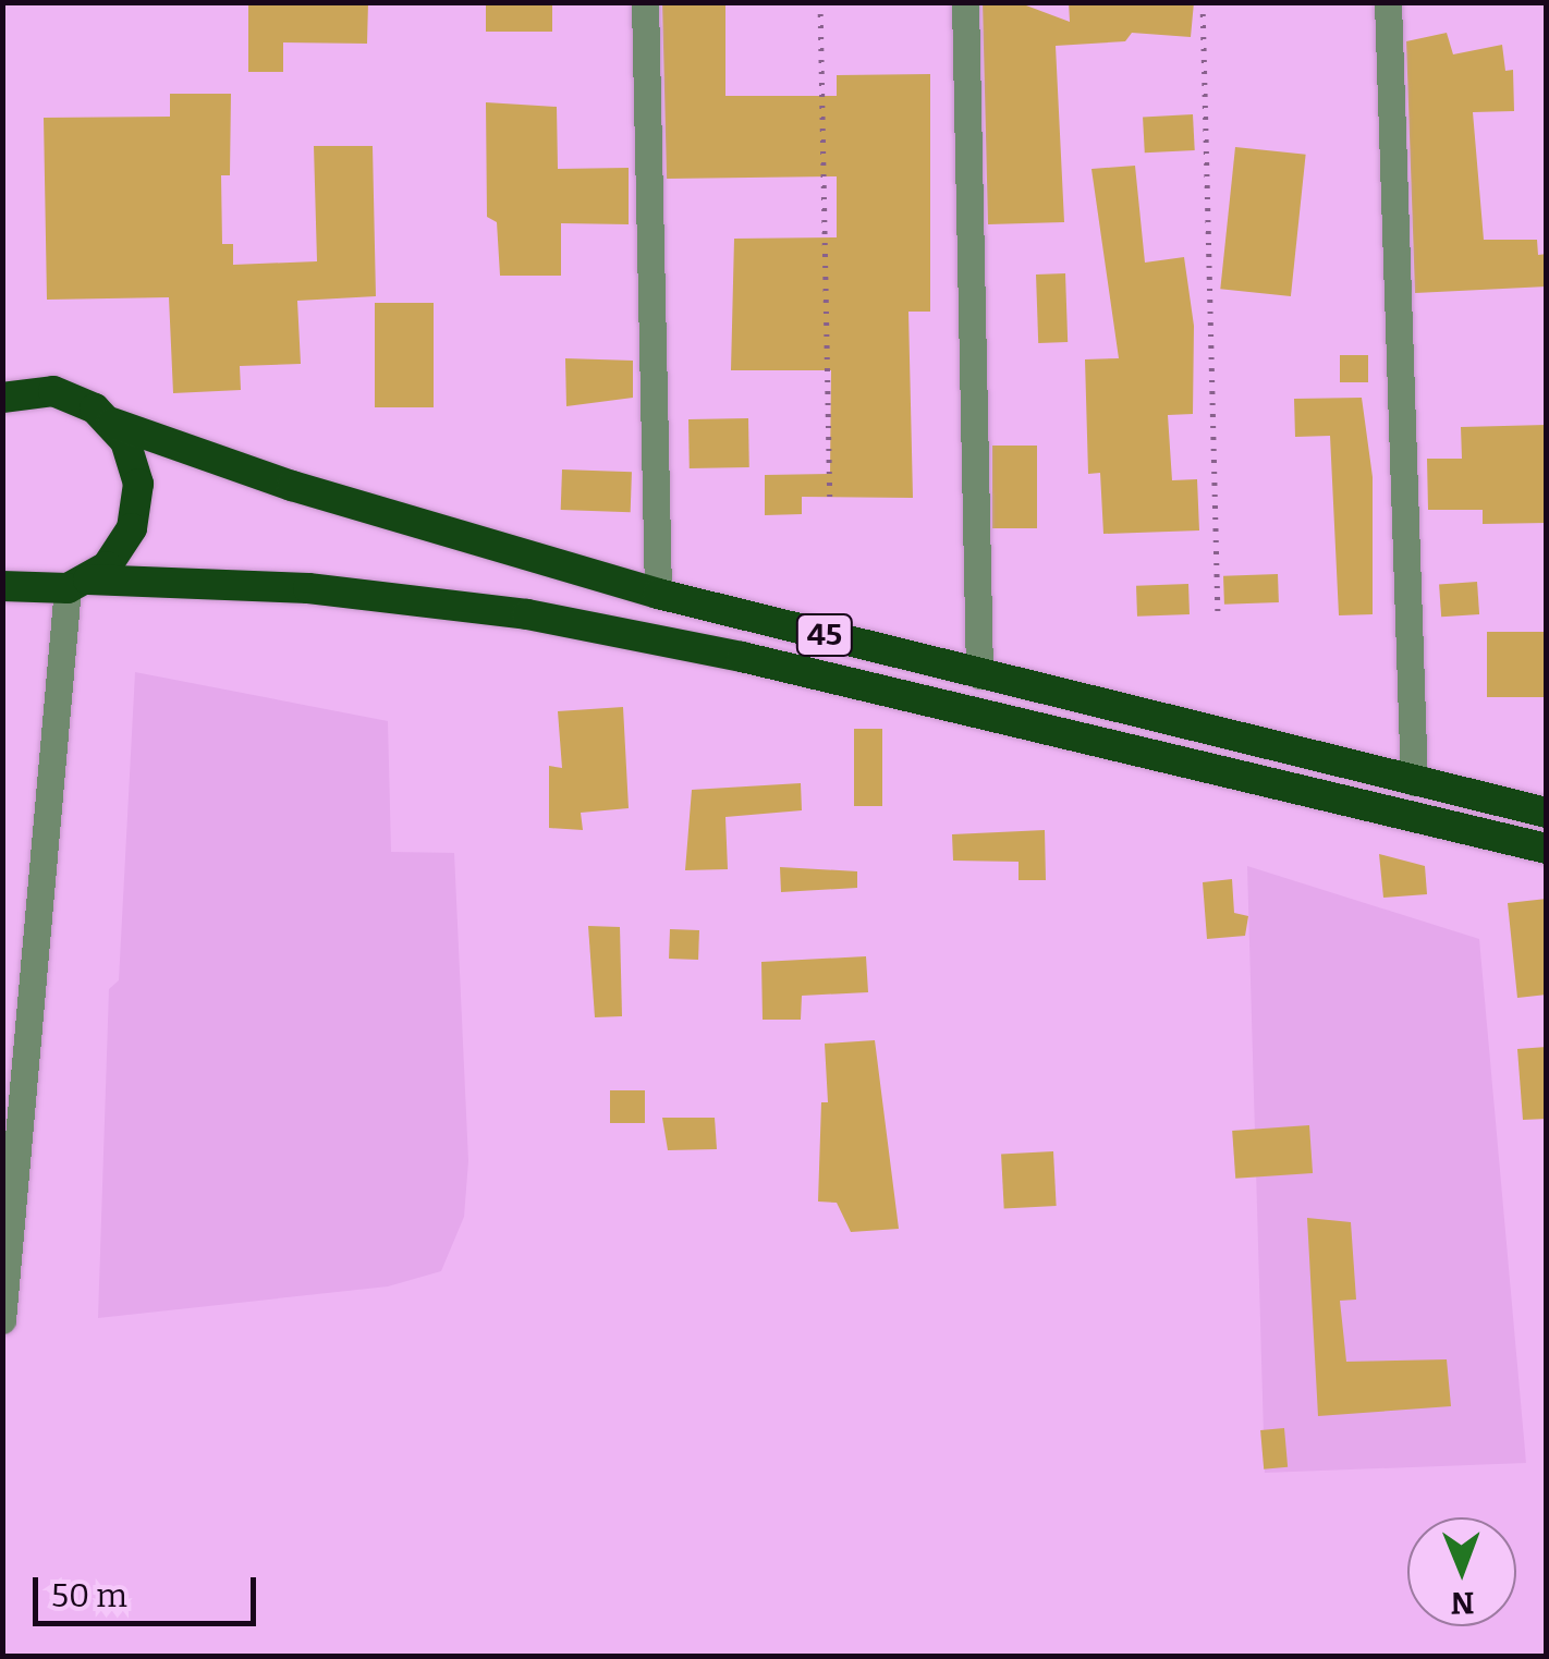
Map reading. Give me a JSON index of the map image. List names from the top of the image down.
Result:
{
  "streets": {
    "highway": ["45"]
  },
  "scale_bar": "50 m",
  "north": "bottom"
}
